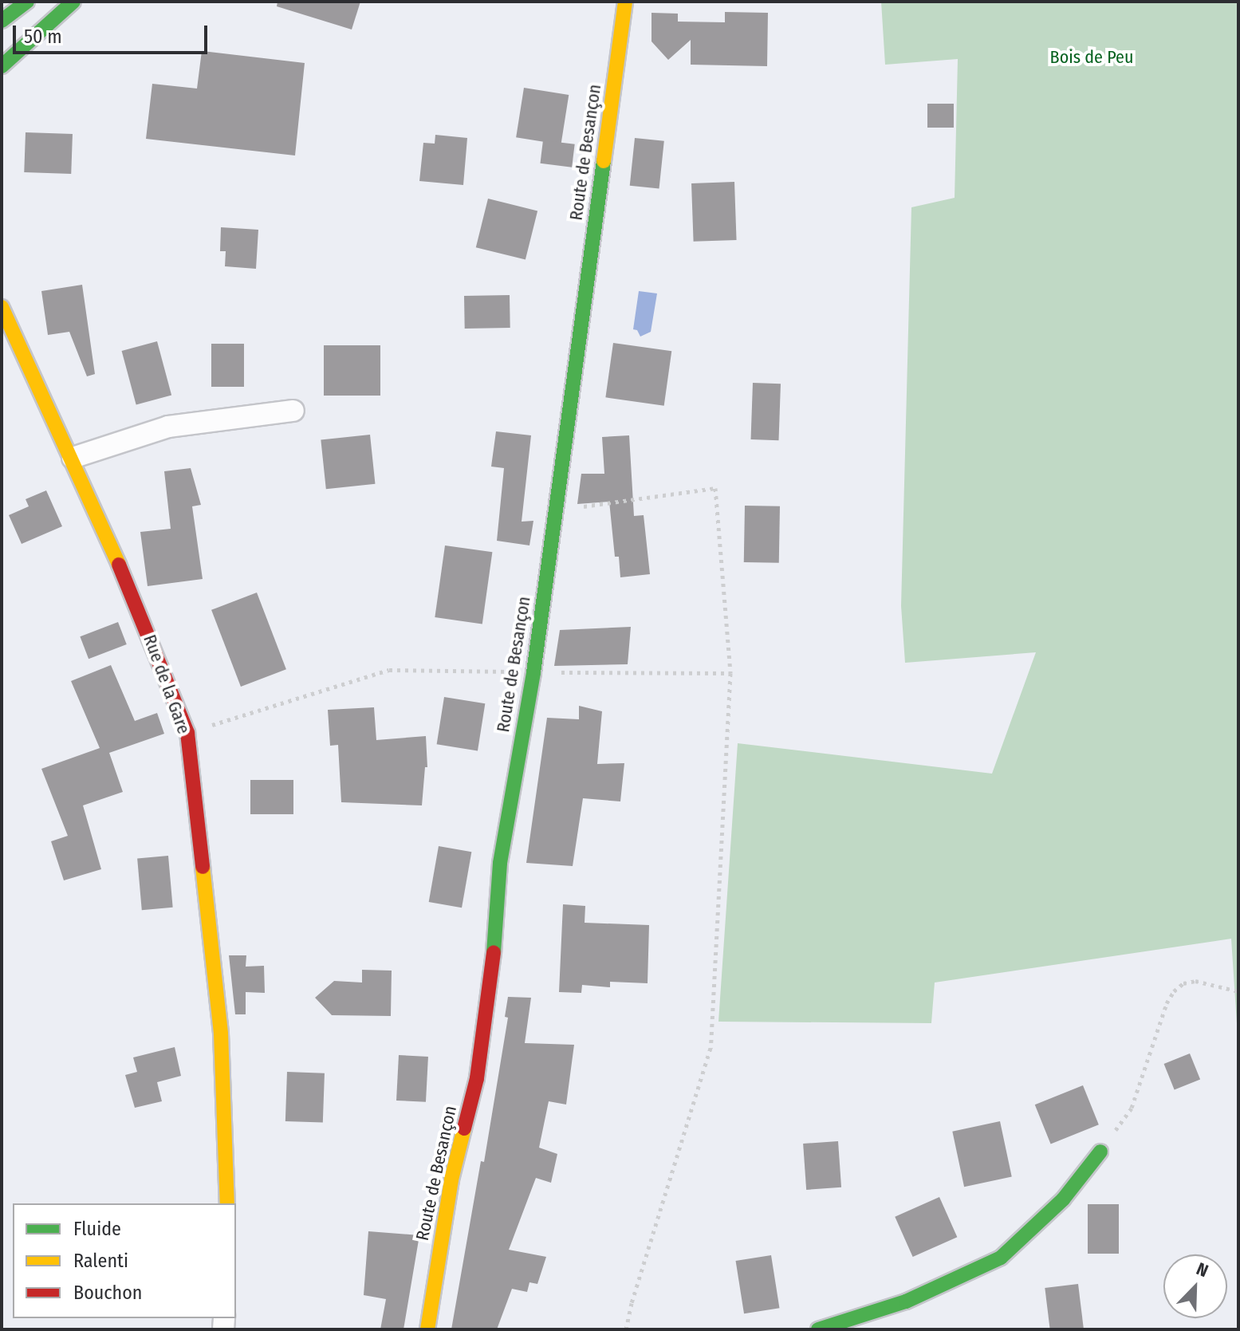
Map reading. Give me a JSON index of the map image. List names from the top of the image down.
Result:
{
  "streets": {
    "street": ["Route de Besançon", "Rue de la Gare"]
  },
  "parks": ["Bois de Peu"],
  "legend": ["Fluide", "Ralenti", "Bouchon"],
  "scale_bar": "50 m",
  "north": "top right"
}
